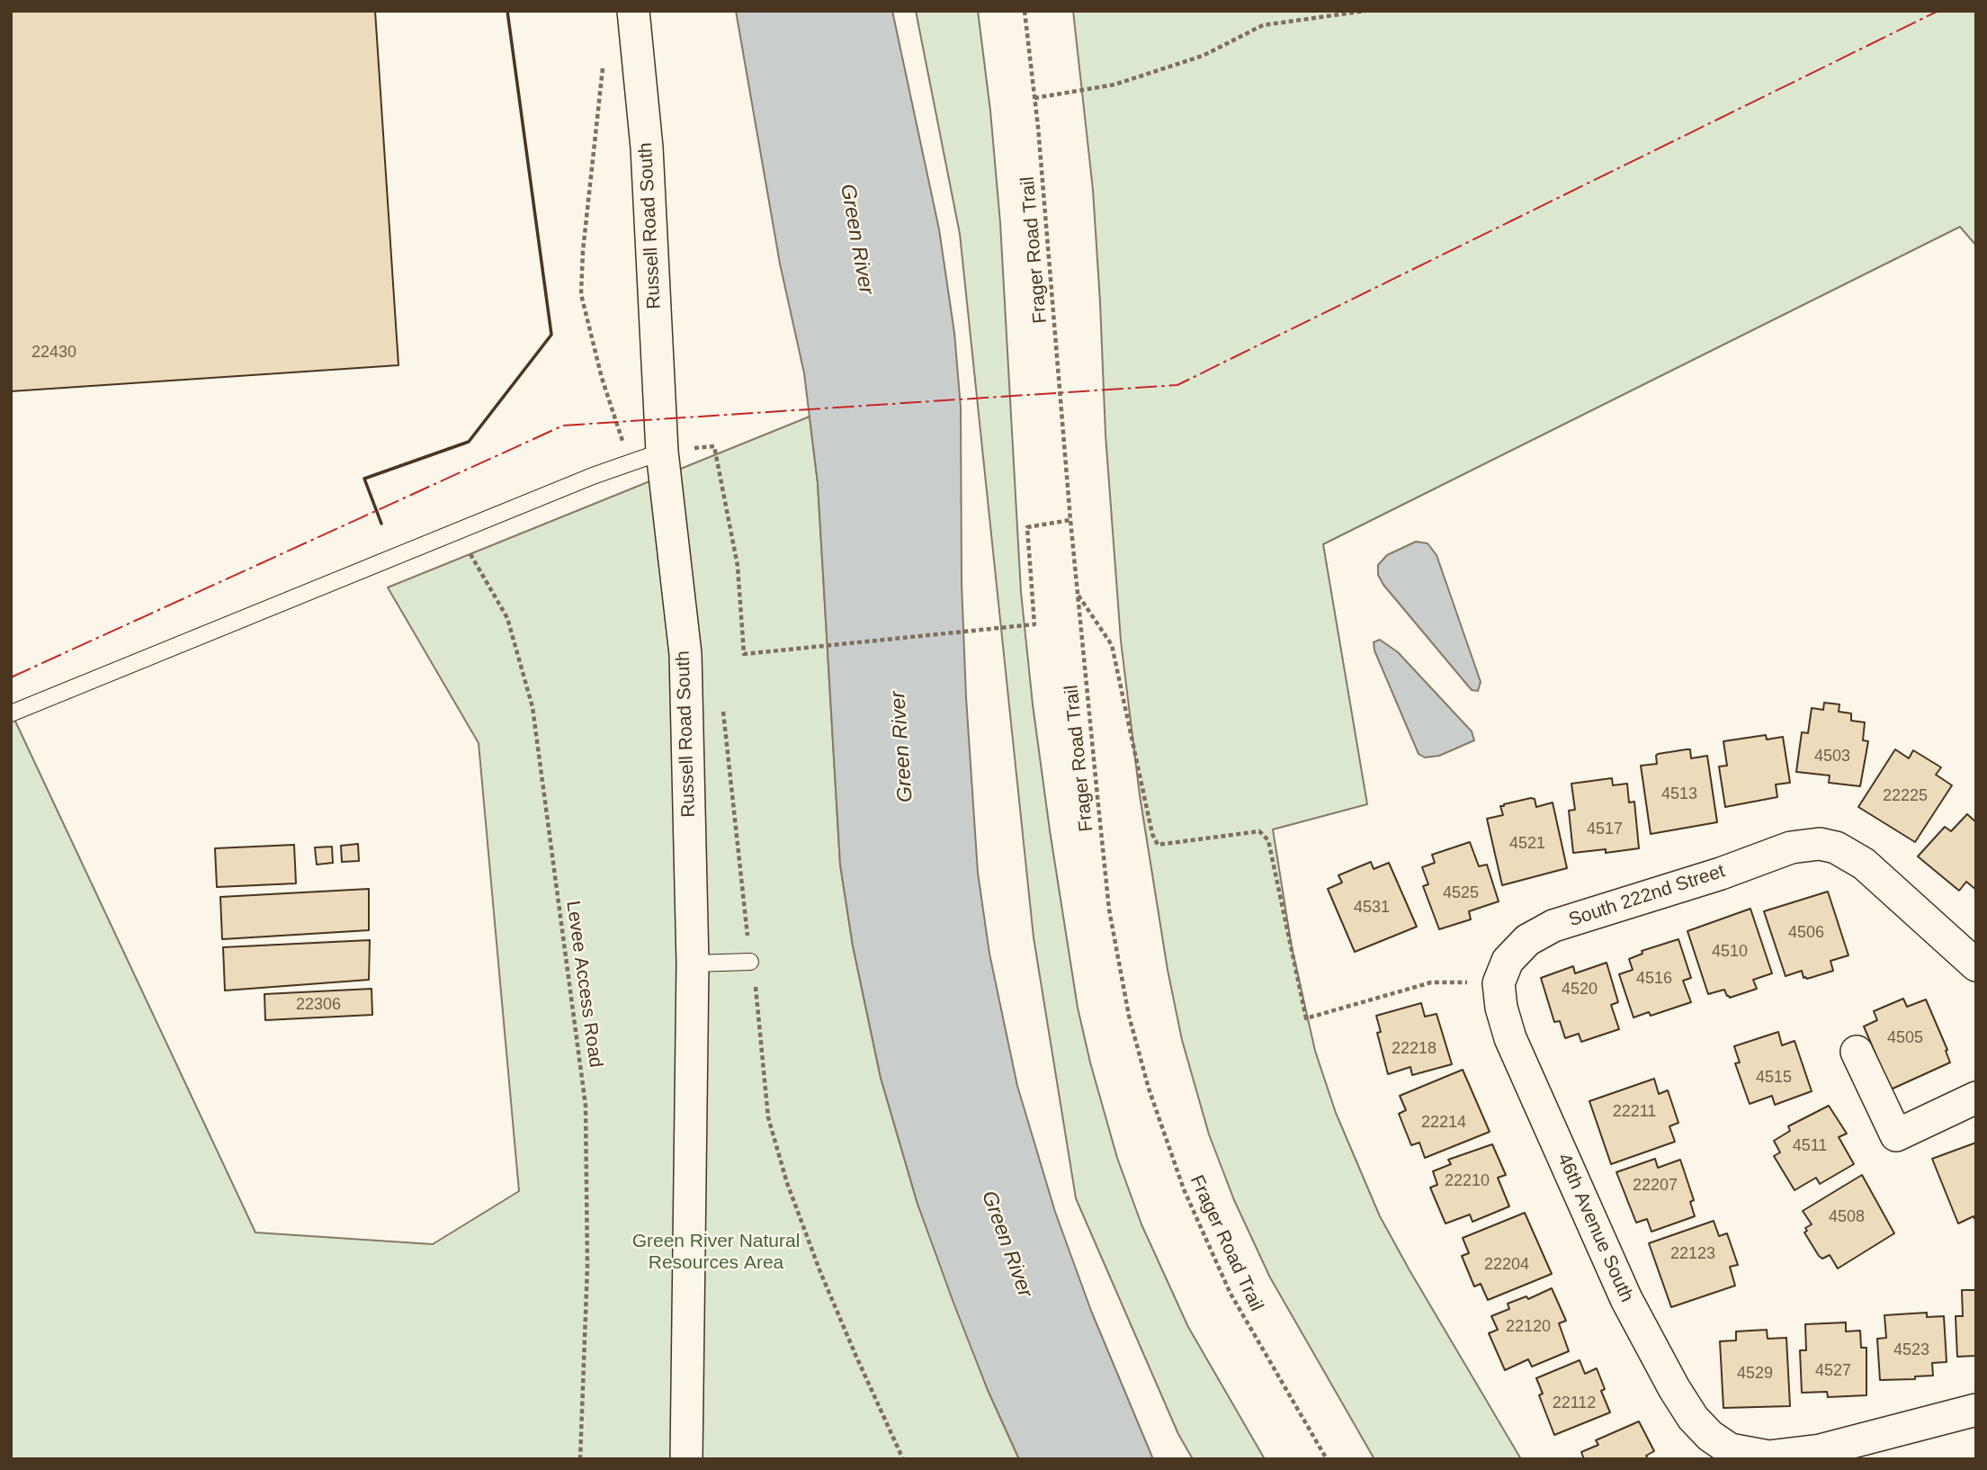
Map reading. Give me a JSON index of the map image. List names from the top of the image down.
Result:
{
  "streets": {
    "street": ["Russell Road South", "South 222nd Street", "46th Avenue South"],
    "path": ["Frager Road Trail", "Levee Access Road"]
  },
  "crossings": [
    ["South 222nd Street", "46th Avenue South"]
  ],
  "water": ["Green River"],
  "parks": ["Green River Natural Resources Area"],
  "house_numbers": [
    "22430",
    "4503",
    "4513",
    "22225",
    "4517",
    "4521",
    "4525",
    "4531",
    "4506",
    "4510",
    "4516",
    "4520",
    "22306",
    "4505",
    "22218",
    "4515",
    "22211",
    "22214",
    "4511",
    "22210",
    "22207",
    "4508",
    "22123",
    "22204",
    "22120",
    "4523",
    "4527",
    "4529",
    "22112"
  ]
}
